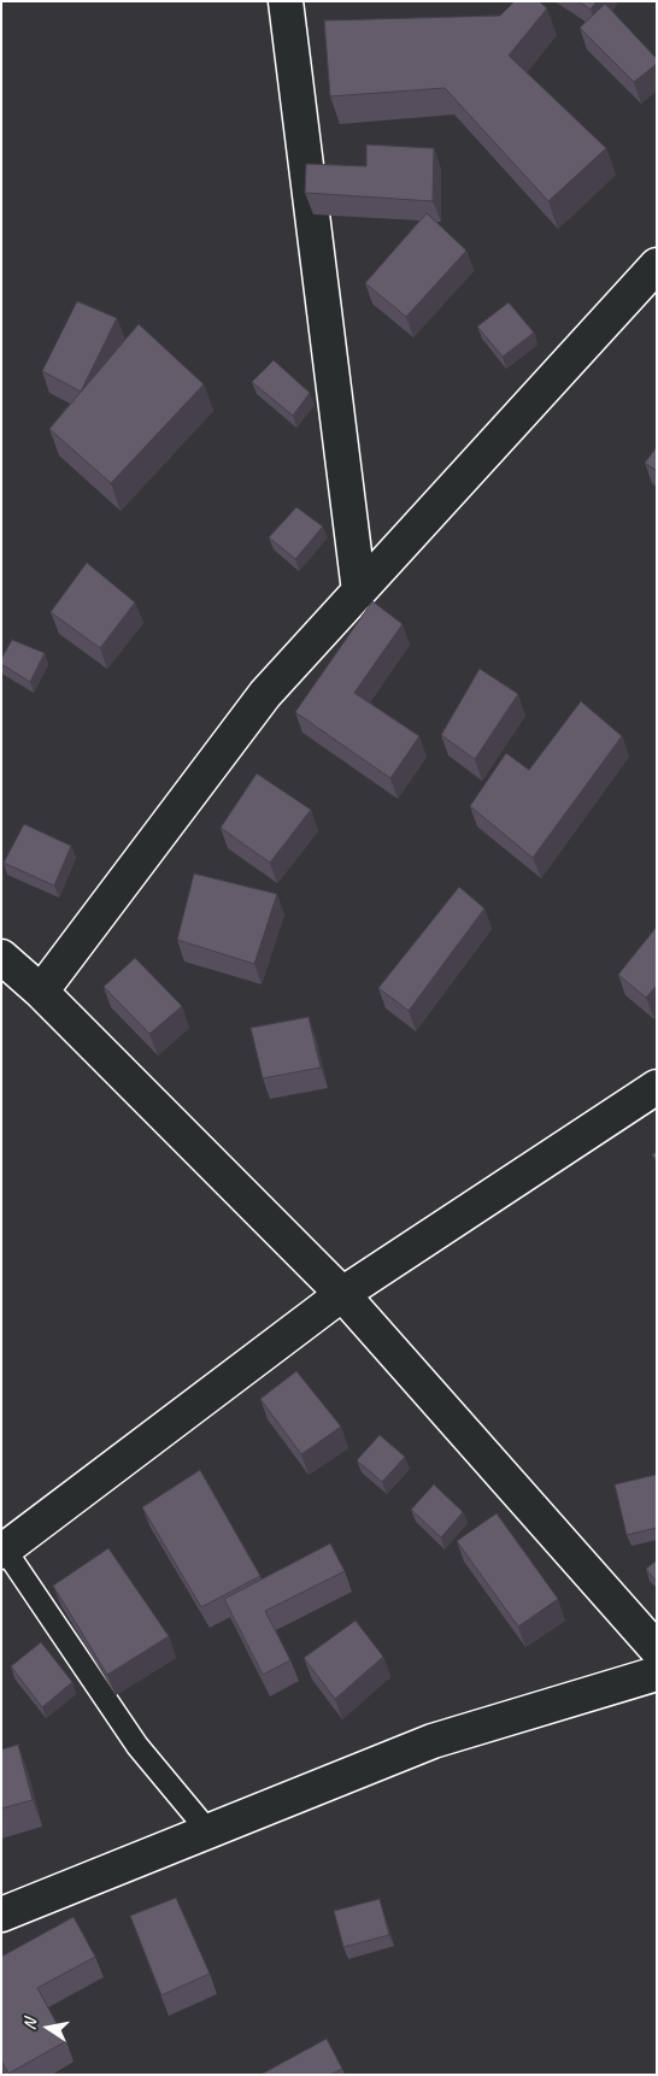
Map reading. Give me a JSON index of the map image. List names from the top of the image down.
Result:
{
  "north": "left"
}
